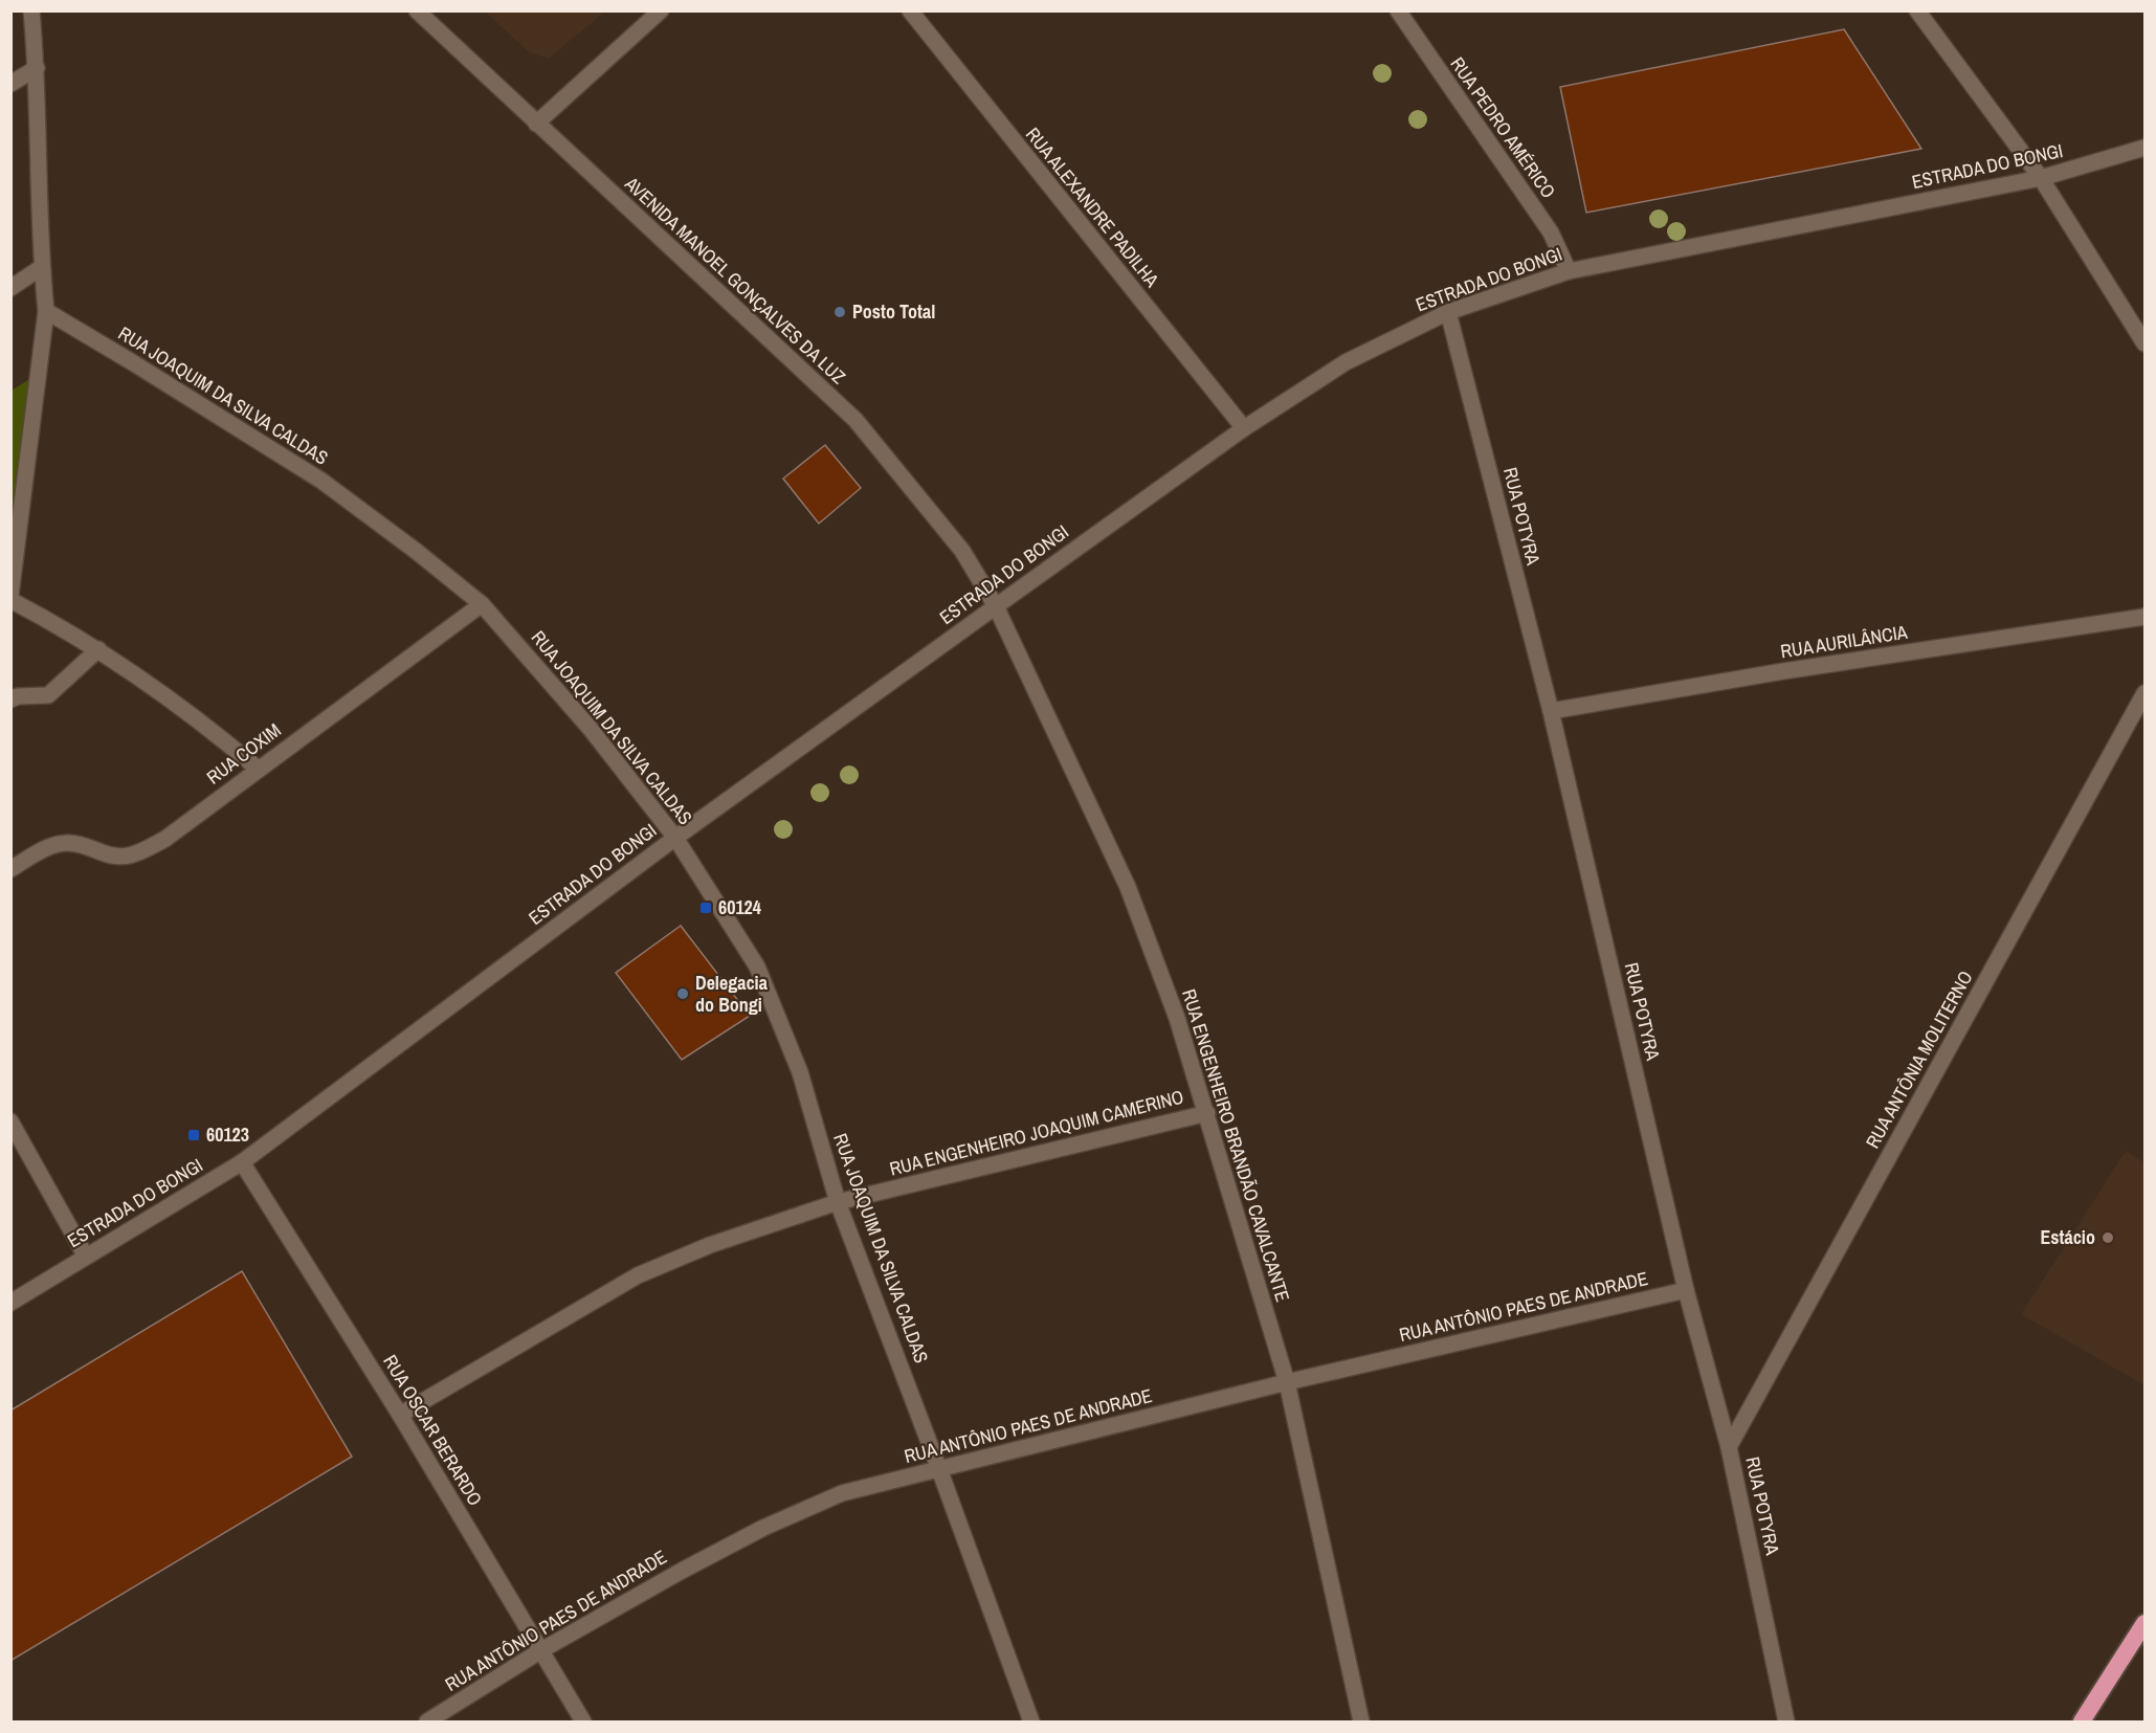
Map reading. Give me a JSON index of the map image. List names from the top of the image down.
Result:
{
  "streets": {
    "street": [
      "RUA PEDRO AMÉRICO",
      "ESTRADA DO BONGI",
      "RUA ALEXANDRE PADILHA",
      "AVENIDA MANOEL GONÇALVES DA LUZ",
      "RUA JOAQUIM DA SILVA CALDAS",
      "RUA POTYRA",
      "RUA AURILÂNCIA",
      "RUA COXIM",
      "RUA ANTÔNIA MOLITERNO",
      "RUA ENGENHEIRO JOAQUIM CAMERINO",
      "RUA ENGENHEIRO BRANDÃO CAVALCANTE",
      "RUA ANTÔNIO PAES DE ANDRADE",
      "RUA OSCAR BERARDO"
    ]
  },
  "crossings": [
    ["RUA PEDRO AMÉRICO", "ESTRADA DO BONGI"],
    ["ESTRADA DO BONGI", "RUA ALEXANDRE PADILHA"],
    ["ESTRADA DO BONGI", "AVENIDA MANOEL GONÇALVES DA LUZ"],
    ["ESTRADA DO BONGI", "RUA JOAQUIM DA SILVA CALDAS"],
    ["ESTRADA DO BONGI", "RUA POTYRA"],
    ["ESTRADA DO BONGI", "RUA ENGENHEIRO BRANDÃO CAVALCANTE"],
    ["ESTRADA DO BONGI", "RUA OSCAR BERARDO"],
    ["AVENIDA MANOEL GONÇALVES DA LUZ", "RUA ENGENHEIRO BRANDÃO CAVALCANTE"],
    ["RUA JOAQUIM DA SILVA CALDAS", "RUA COXIM"],
    ["RUA JOAQUIM DA SILVA CALDAS", "RUA ENGENHEIRO JOAQUIM CAMERINO"],
    ["RUA JOAQUIM DA SILVA CALDAS", "RUA ANTÔNIO PAES DE ANDRADE"],
    ["RUA POTYRA", "RUA AURILÂNCIA"],
    ["RUA POTYRA", "RUA ANTÔNIA MOLITERNO"],
    ["RUA POTYRA", "RUA ANTÔNIO PAES DE ANDRADE"],
    ["RUA ENGENHEIRO JOAQUIM CAMERINO", "RUA ENGENHEIRO BRANDÃO CAVALCANTE"],
    ["RUA ENGENHEIRO JOAQUIM CAMERINO", "RUA OSCAR BERARDO"],
    ["RUA ENGENHEIRO BRANDÃO CAVALCANTE", "RUA ANTÔNIO PAES DE ANDRADE"],
    ["RUA ANTÔNIO PAES DE ANDRADE", "RUA OSCAR BERARDO"]
  ],
  "places": {
    "other": ["Posto Total", "Delegacia do Bongi", "Estácio"],
    "transit": ["60124", "60123"]
  }
}
